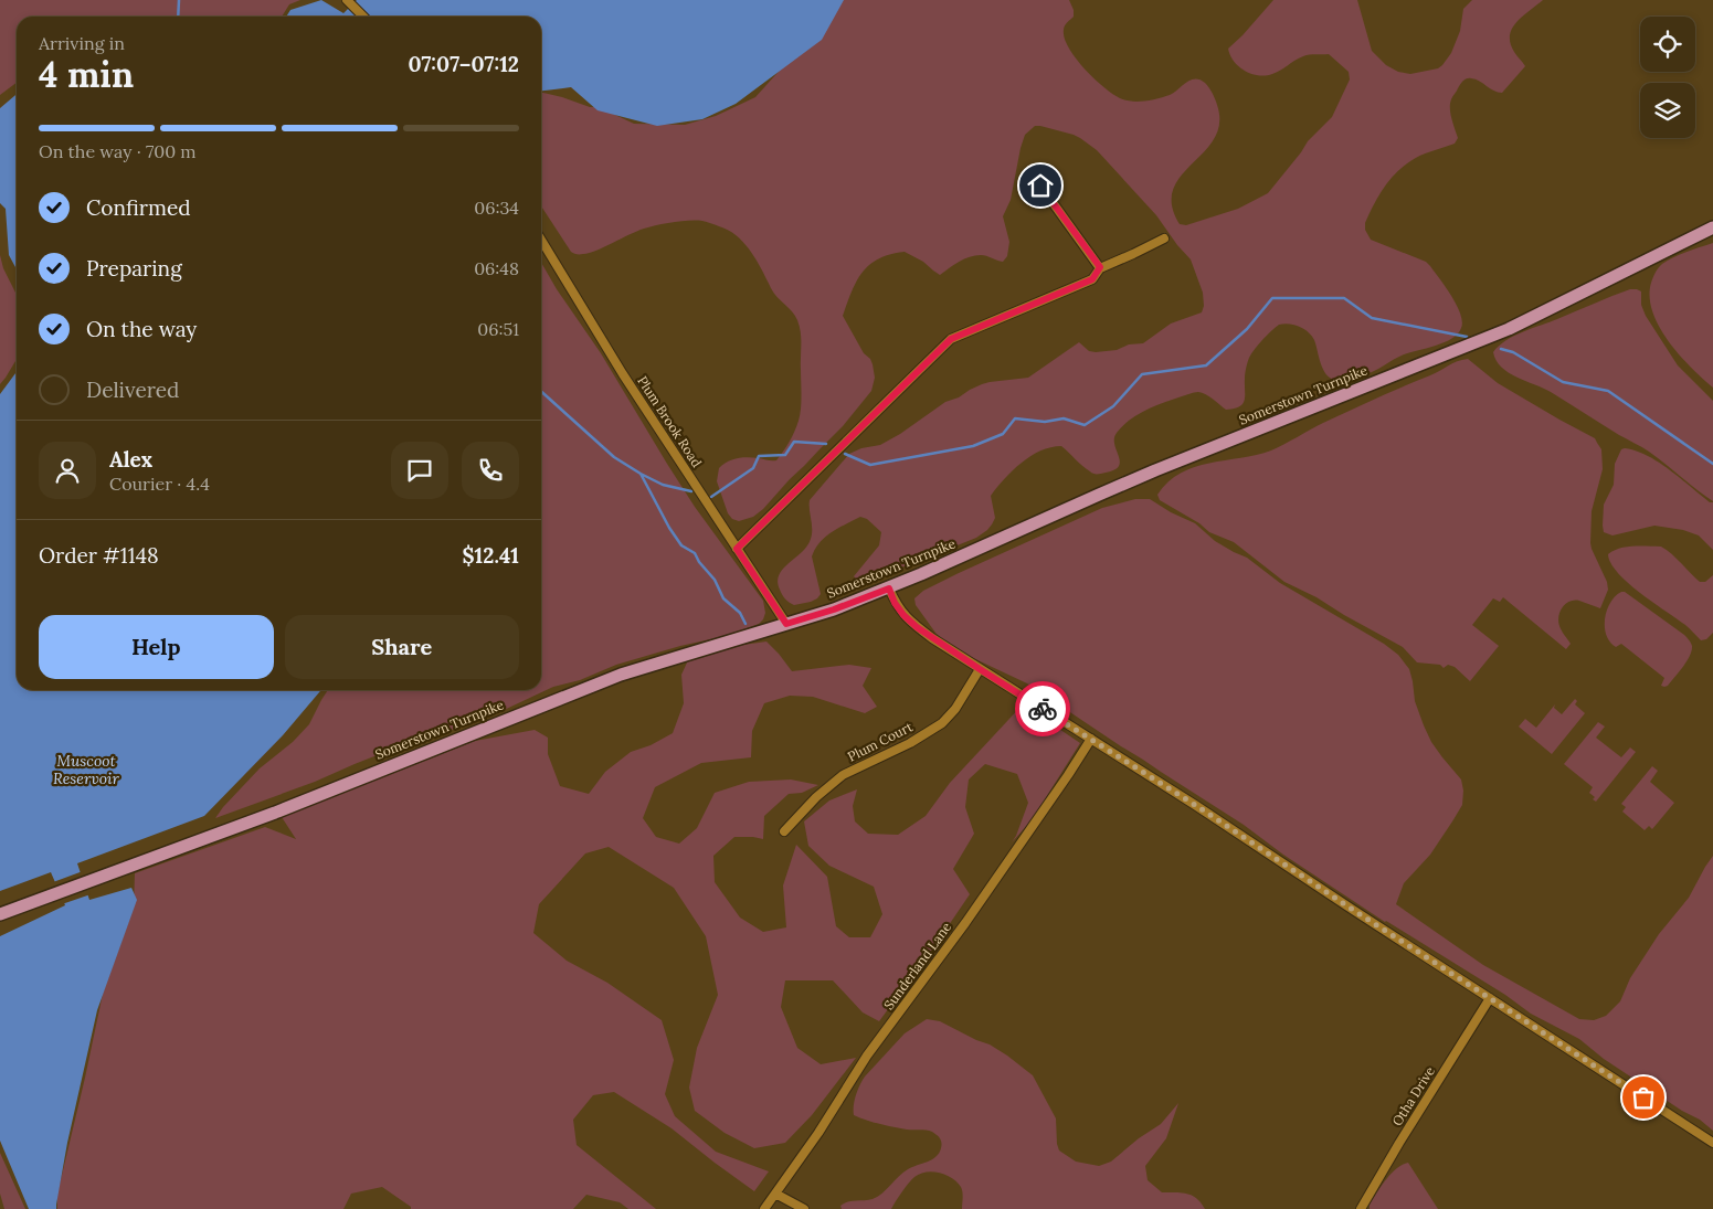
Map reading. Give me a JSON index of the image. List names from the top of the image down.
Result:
{
  "streets": {
    "main road": ["Somerstown Turnpike"],
    "street": [
      "Plum Brook Road",
      "Plum Court",
      "Sunderland Lane",
      "Otha Drive"
    ]
  },
  "crossings": [
    ["Somerstown Turnpike", "Plum Brook Road"]
  ],
  "water": ["Muscoot Reservoir"],
  "page": {
    "heading": ["4 min", "Arriving in", "07:07–07:12"],
    "panel": [
      "Alex",
      "Courier · 4.4",
      "Order #1148",
      "$12.41"
    ],
    "bar": "On the way · 700 m",
    "list": [
      ["Confirmed", "06:34"],
      ["Preparing", "06:48"],
      ["On the way", "06:51"],
      "Delivered"
    ],
    "buttons": ["Help", "Share"]
  }
}
